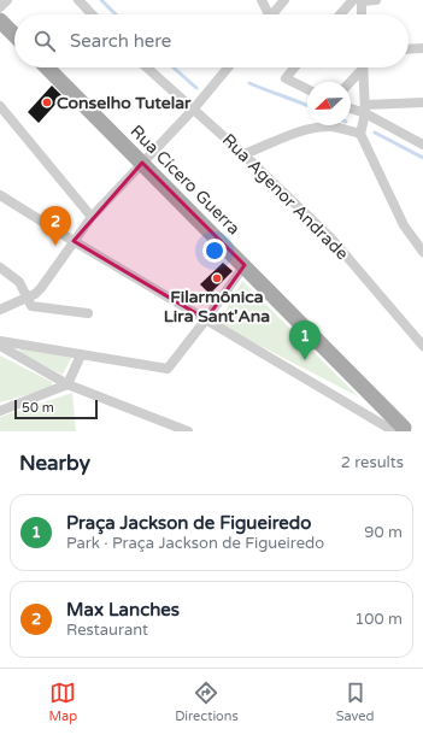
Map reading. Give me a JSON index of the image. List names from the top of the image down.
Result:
{
  "streets": {
    "main road": ["Rua Cícero Guerra"],
    "street": ["Rua Agenor Andrade"]
  },
  "places": ["Conselho Tutelar", "Filarmônica Lira Sant'Ana"],
  "scale_bar": "50 m",
  "north": "bottom left",
  "page": {
    "search": "Search here",
    "pins": ["2", "1"],
    "scale": "50 m",
    "heading": ["Nearby", "2 results"],
    "list": [
      {
        "mark": "1",
        "name": "Praça Jackson de Figueiredo",
        "note": "Park · Praça Jackson de Figueiredo",
        "value": "90 m"
      },
      {
        "mark": "2",
        "name": "Max Lanches",
        "note": "Restaurant",
        "value": "100 m"
      }
    ],
    "nav": ["Map", "Directions", "Saved"]
  }
}
